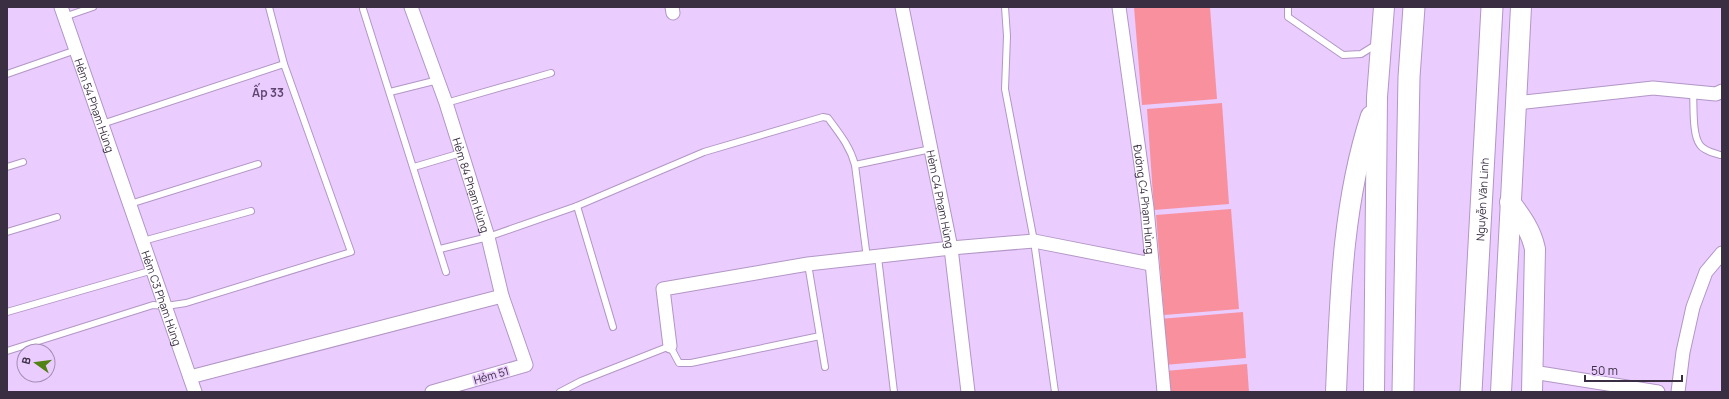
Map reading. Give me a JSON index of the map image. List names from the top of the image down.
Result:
{
  "streets": {
    "highway": ["Nguyễn Văn Linh"],
    "street": [
      "Hẻm 54 Phạm Hùng",
      "Hẻm 84 Phạm Hùng",
      "Hẻm C4 Phạm Hùng",
      "Đường C4 Phạm Hủng",
      "Hẻm C3 Phạm Hùng",
      "Hẻm 51"
    ]
  },
  "crossings": [
    ["Hẻm 54 Phạm Hùng", "Hẻm C3 Phạm Hùng"],
    ["Hẻm 84 Phạm Hùng", "Hẻm 51"]
  ],
  "districts": ["Ấp 33"],
  "scale_bar": "50 m",
  "north": "left"
}
